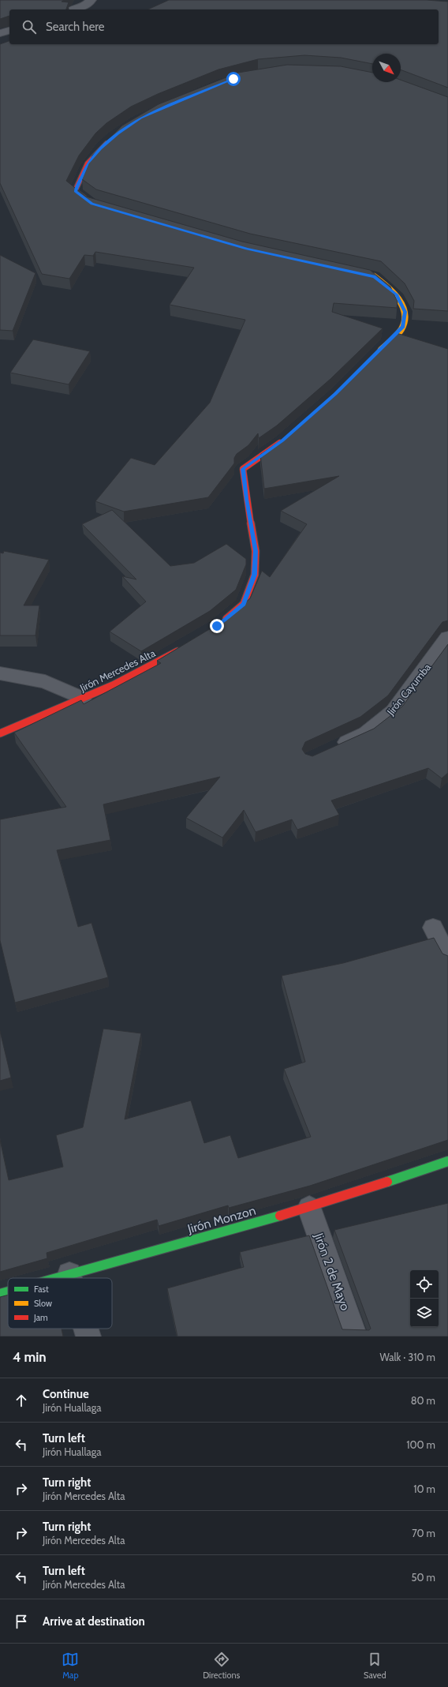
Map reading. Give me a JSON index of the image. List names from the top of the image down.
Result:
{
  "streets": {
    "street": [
      "Jirón Mercedes Alta",
      "Jirón Cayumba",
      "Jirón Monzon",
      "Jirón 2 de Mayo"
    ]
  },
  "crossings": [
    ["Jirón Monzon", "Jirón 2 de Mayo"]
  ],
  "legend": ["Fast", "Slow", "Jam"],
  "north": "bottom right",
  "page": {
    "search": "Search here",
    "heading": ["4 min", "Walk · 310 m"],
    "list": [
      ["Continue", "Jirón Huallaga", "80 m"],
      ["Turn left", "Jirón Huallaga", "100 m"],
      ["Turn right", "Jirón Mercedes Alta", "10 m"],
      ["Turn right", "Jirón Mercedes Alta", "70 m"],
      ["Turn left", "Jirón Mercedes Alta", "50 m"],
      "Arrive at destination"
    ],
    "nav": ["Map", "Directions", "Saved"]
  }
}
